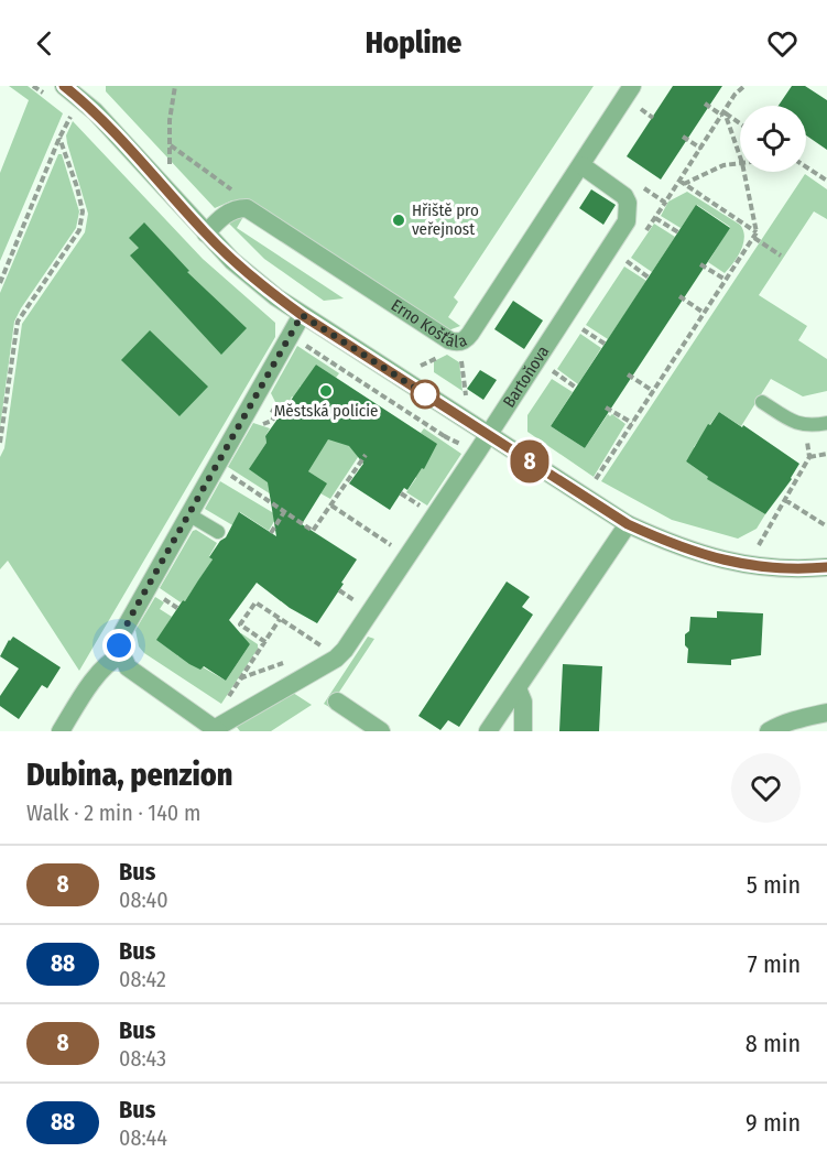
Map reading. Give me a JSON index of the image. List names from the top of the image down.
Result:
{
  "streets": {
    "street": ["Erno Košťála", "Bartoňova"]
  },
  "crossings": [
    ["Erno Košťála", "Bartoňova"]
  ],
  "places": ["Hřiště pro veřejnost", "Městská policie"],
  "lines": ["bus line 8"],
  "page": {
    "header": "Hopline",
    "on_map": "8",
    "heading": ["Dubina, penzion", "Walk · 2 min · 140 m"],
    "list": [
      {
        "mark": "8",
        "name": "Bus",
        "note": "08:40",
        "value": "5 min"
      },
      {
        "mark": "88",
        "name": "Bus",
        "note": "08:42",
        "value": "7 min"
      },
      {
        "mark": "8",
        "name": "Bus",
        "note": "08:43",
        "value": "8 min"
      },
      {
        "mark": "88",
        "name": "Bus",
        "note": "08:44",
        "value": "9 min"
      }
    ]
  }
}
